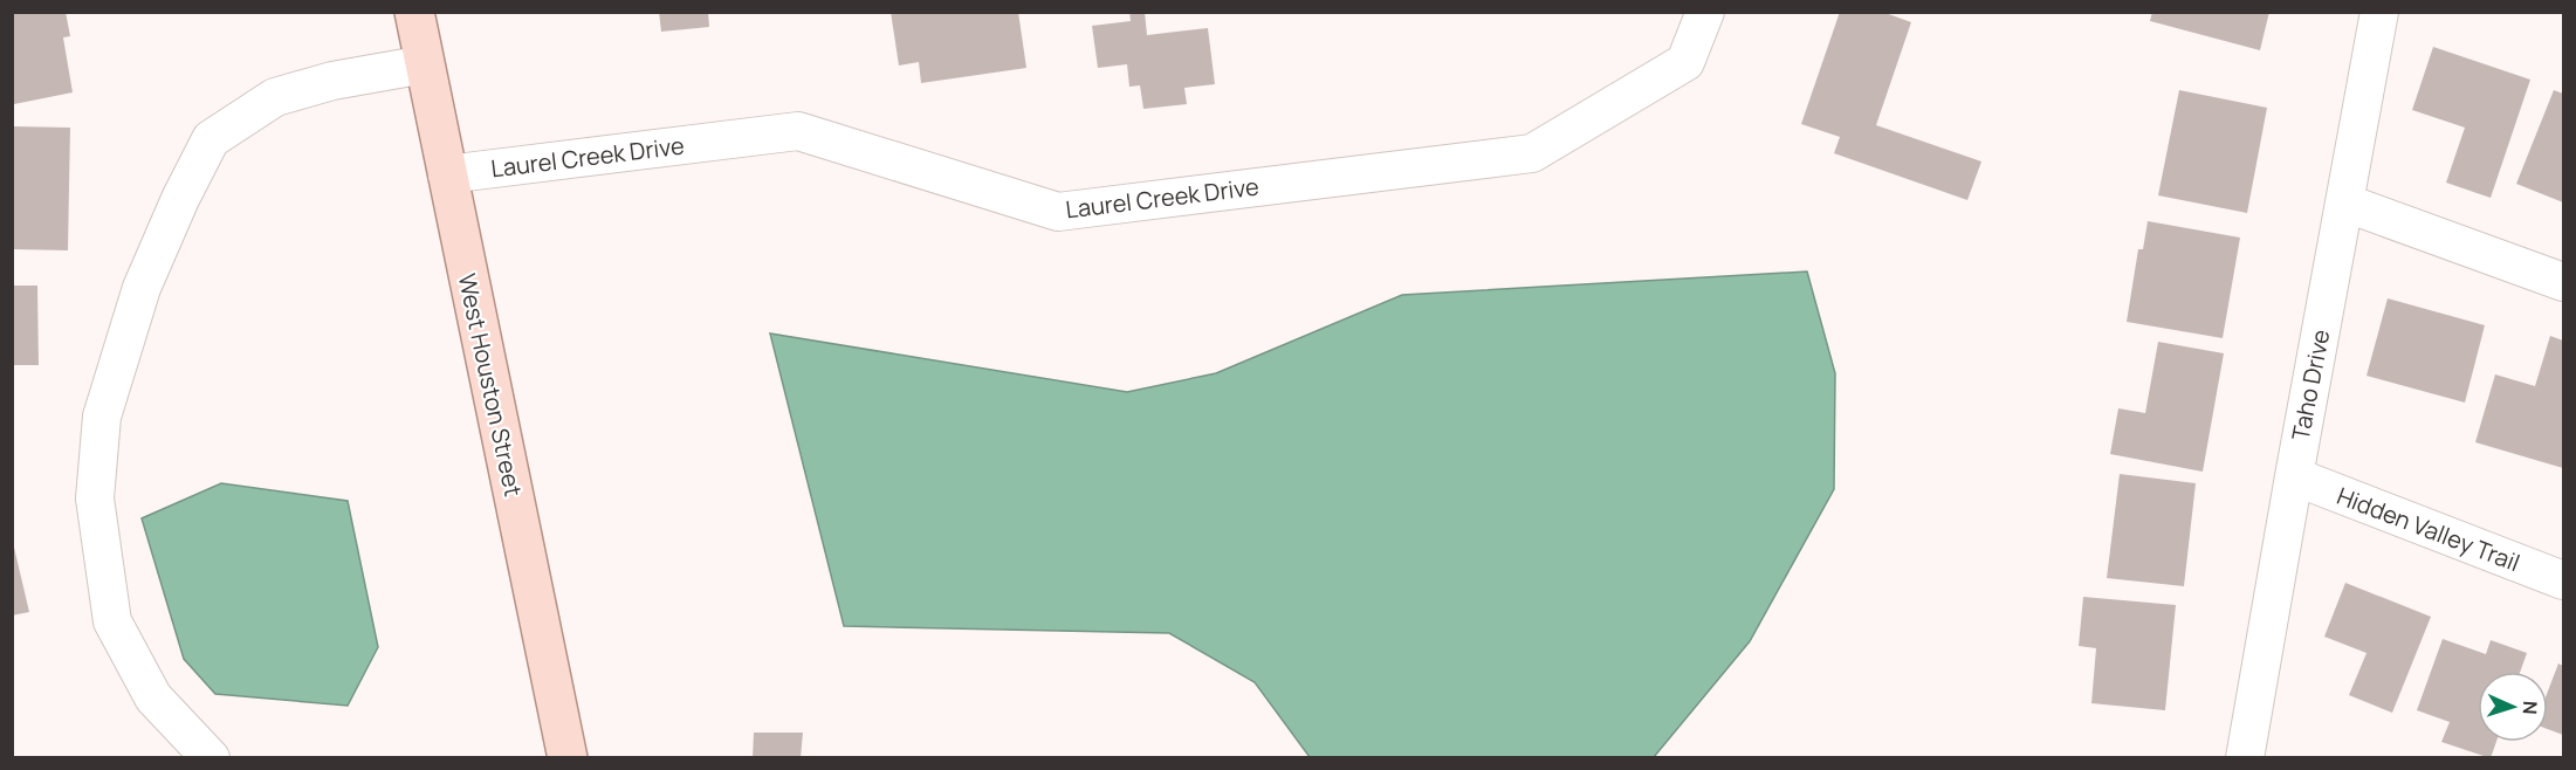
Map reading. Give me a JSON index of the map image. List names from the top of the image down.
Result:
{
  "streets": {
    "main road": ["West Houston Street"],
    "street": ["Laurel Creek Drive", "Taho Drive", "Hidden Valley Trail"]
  },
  "crossings": [
    ["Laurel Creek Drive", "West Houston Street"],
    ["Taho Drive", "Hidden Valley Trail"]
  ],
  "north": "right"
}
